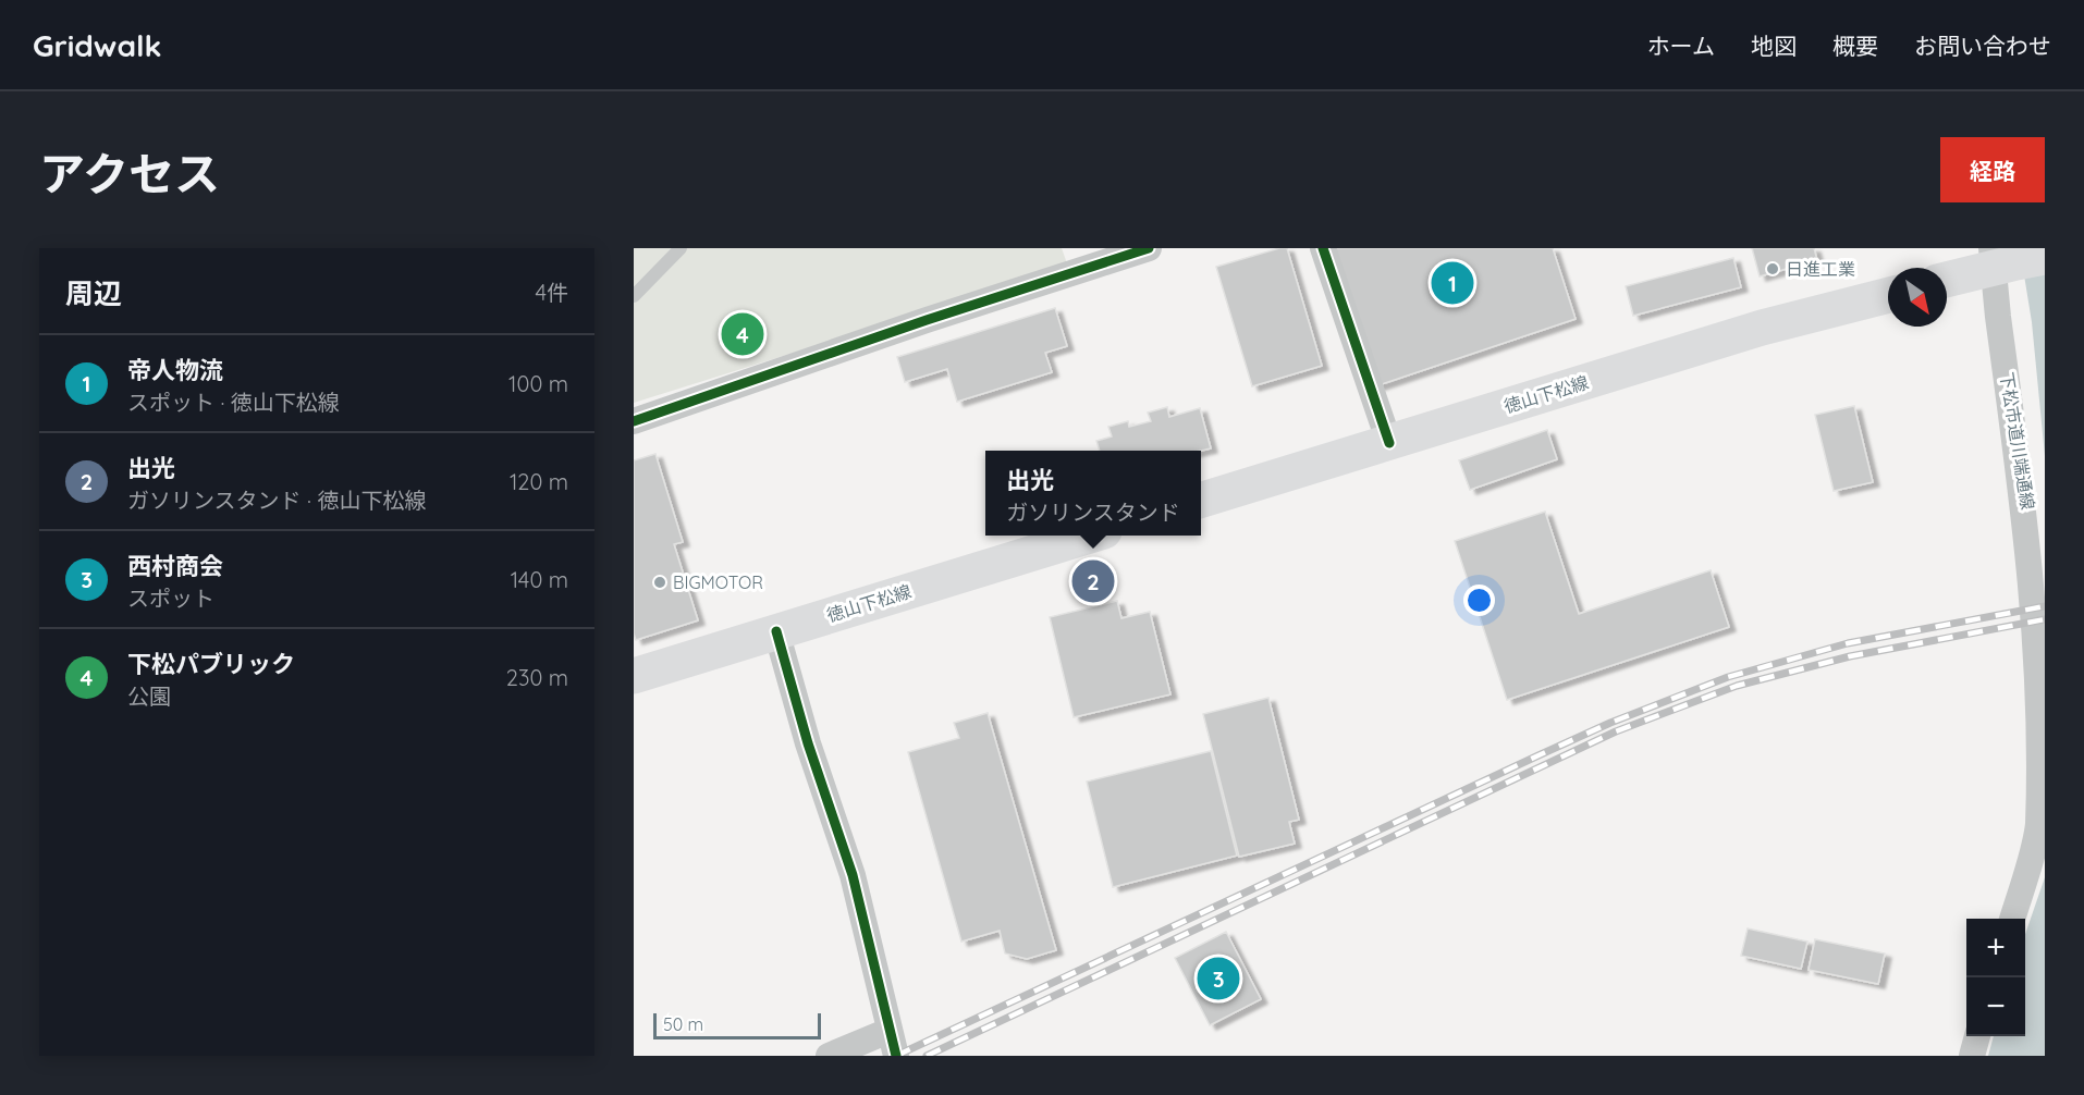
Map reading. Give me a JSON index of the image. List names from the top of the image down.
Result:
{
  "streets": {
    "main road": ["徳山下松線"],
    "street": ["下松市道川端通線"]
  },
  "places": ["日進工業", "BIGMOTOR"],
  "scale_bar": "50 m",
  "north": "bottom right",
  "page": {
    "header": "Gridwalk",
    "nav": [
      "ホーム",
      "地図",
      "概要",
      "お問い合わせ"
    ],
    "title": "アクセス",
    "buttons": "経路",
    "heading": ["周辺", "4件"],
    "pins": [
      "1",
      "4",
      "2",
      "3"
    ],
    "list": [
      {
        "mark": "1",
        "name": "帝人物流",
        "note": "スポット · 徳山下松線",
        "value": "100 m"
      },
      {
        "mark": "2",
        "name": "出光",
        "note": "ガソリンスタンド · 徳山下松線",
        "value": "120 m"
      },
      {
        "mark": "3",
        "name": "西村商会",
        "note": "スポット",
        "value": "140 m"
      },
      {
        "mark": "4",
        "name": "下松パブリック",
        "note": "公園",
        "value": "230 m"
      }
    ],
    "popup": ["出光", "ガソリンスタンド"],
    "map_buttons": ["+", "−"],
    "scale": "50 m"
  }
}
